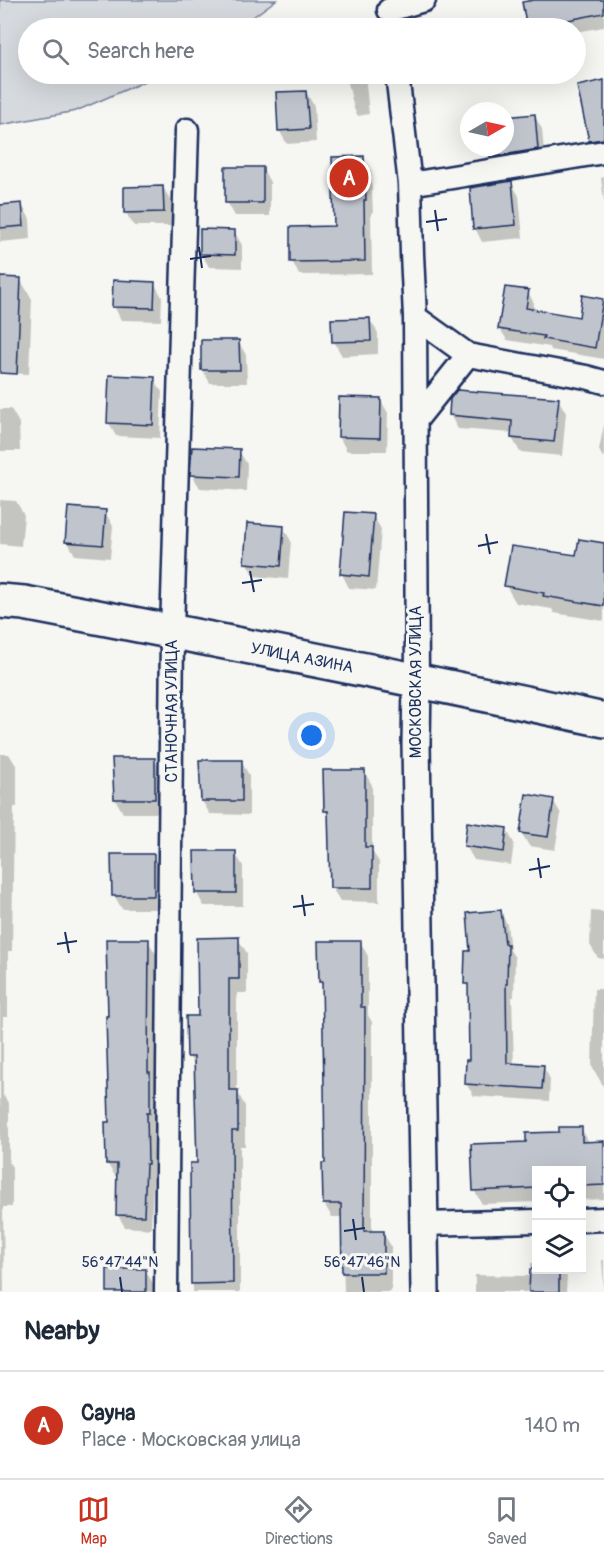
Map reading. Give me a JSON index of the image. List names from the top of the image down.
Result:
{
  "streets": {
    "main road": ["УЛИЦА АЗИНА"],
    "street": ["МОСКОВСКАЯ УЛИЦА", "СТАНОЧНАЯ УЛИЦА"]
  },
  "crossings": [
    ["УЛИЦА АЗИНА", "МОСКОВСКАЯ УЛИЦА"],
    ["УЛИЦА АЗИНА", "СТАНОЧНАЯ УЛИЦА"]
  ],
  "north": "right",
  "page": {
    "search": "Search here",
    "pins": "A",
    "heading": "Nearby",
    "list": [
      {
        "mark": "A",
        "name": "Сауна",
        "note": "Place · Московская улица",
        "value": "140 m"
      }
    ],
    "nav": ["Map", "Directions", "Saved"]
  },
  "coordinates": ["56°47'44\"N", "56°47'46\"N"]
}
